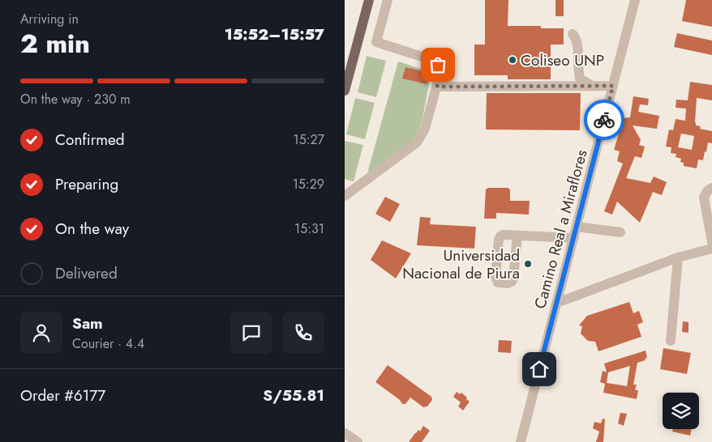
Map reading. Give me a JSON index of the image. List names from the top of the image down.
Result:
{
  "streets": {
    "lane": ["Camino Real a Miraflores"]
  },
  "places": ["Coliseo UNP", "Universidad Nacional de Piura"],
  "page": {
    "heading": ["2 min", "Arriving in", "15:52–15:57"],
    "panel": [
      "Sam",
      "Courier · 4.4",
      "Order #6177",
      "S/55.81"
    ],
    "bar": "On the way · 230 m",
    "list": [
      ["Confirmed", "15:27"],
      ["Preparing", "15:29"],
      ["On the way", "15:31"],
      "Delivered"
    ]
  }
}
